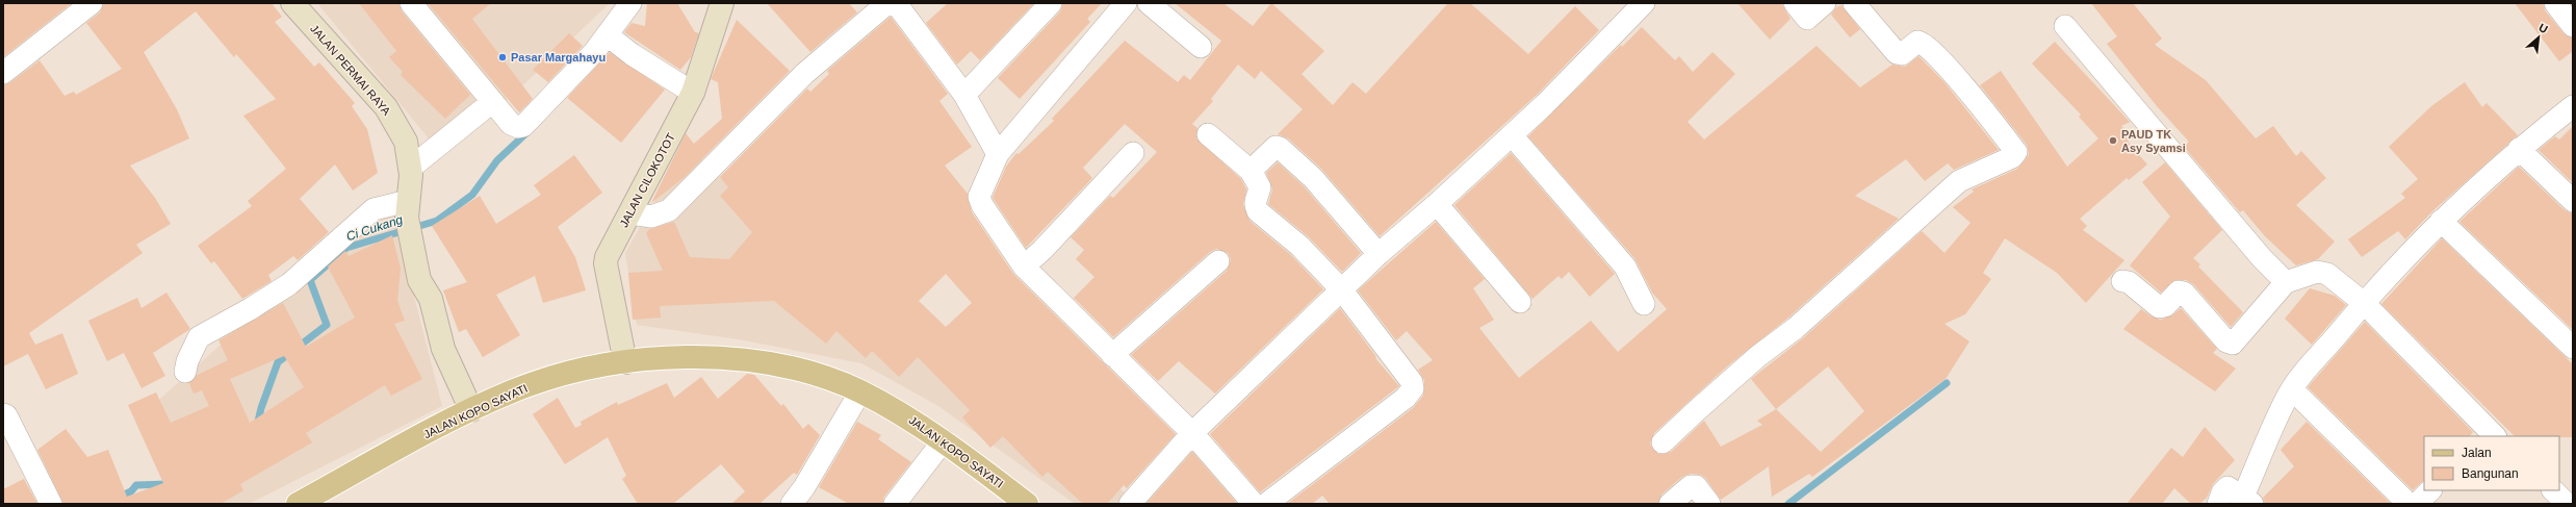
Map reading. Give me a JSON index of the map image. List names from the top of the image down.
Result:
{
  "streets": {
    "main road": ["JALAN KOPO SAYATI"],
    "street": ["JALAN PERMAI RAYA", "JALAN CILOKOTOT"]
  },
  "crossings": [
    ["JALAN PERMAI RAYA", "JALAN KOPO SAYATI"],
    ["JALAN CILOKOTOT", "JALAN KOPO SAYATI"]
  ],
  "water": ["Ci Cukang"],
  "places": ["Pasar Margahayu", "PAUD TK Asy Syamsi"],
  "legend": ["Jalan", "Bangunan"],
  "north": "top right"
}
